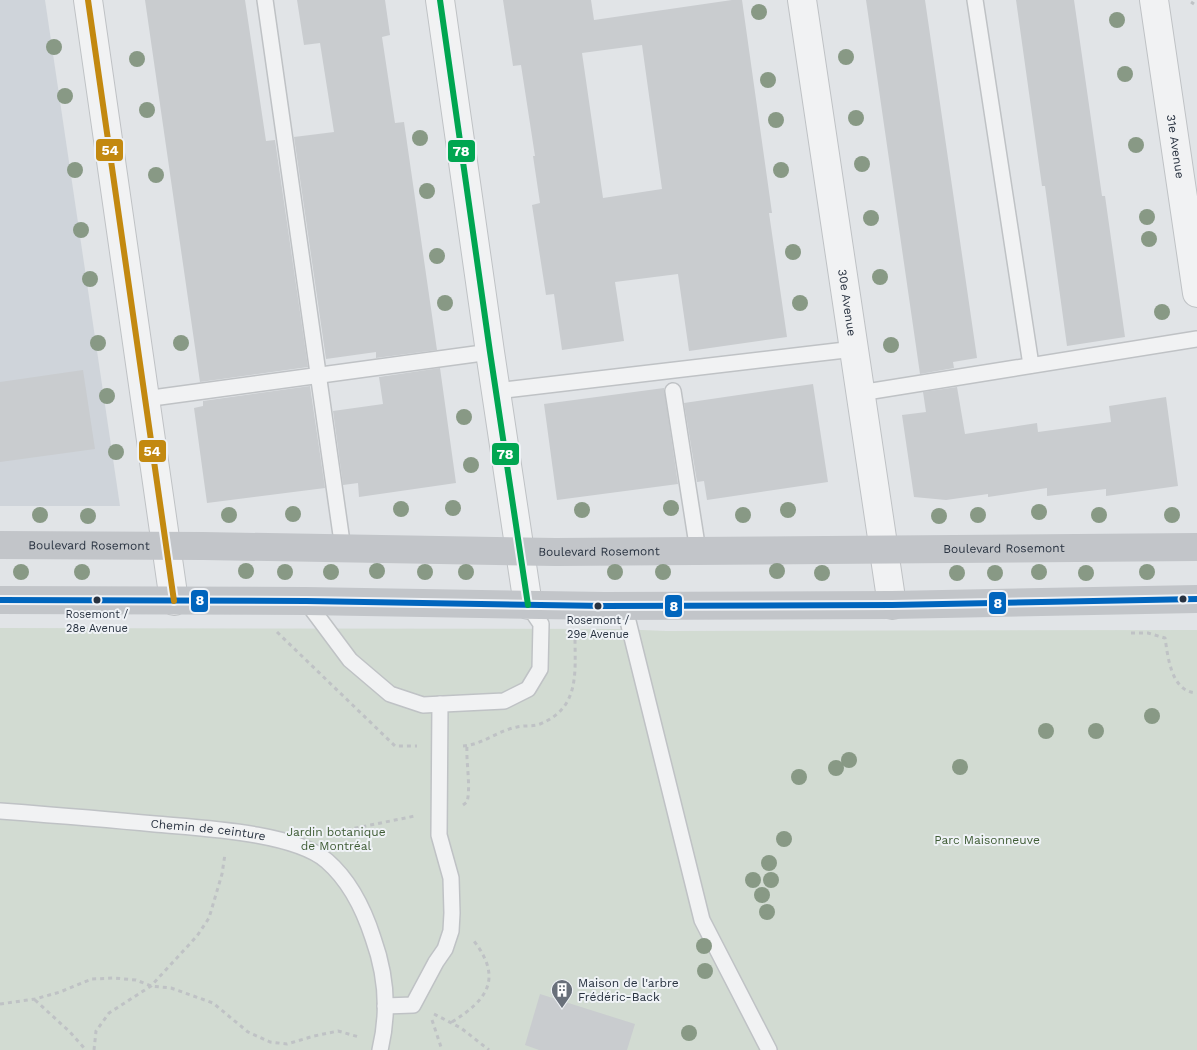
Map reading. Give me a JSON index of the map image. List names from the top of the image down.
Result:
{
  "streets": {
    "main road": ["Boulevard Rosemont"],
    "street": ["31e Avenue", "30e Avenue"],
    "lane": ["Chemin de ceinture"]
  },
  "crossings": [
    ["30e Avenue", "Boulevard Rosemont"]
  ],
  "parks": ["Jardin botanique de Montréal", "Parc Maisonneuve"],
  "places": {
    "other": ["Rosemont / 28e Avenue", "Rosemont / 29e Avenue"],
    "building": ["Maison de l'arbre Frédéric-Back"]
  },
  "lines": ["transit line 54", "transit line 78", "transit line 8"]
}
